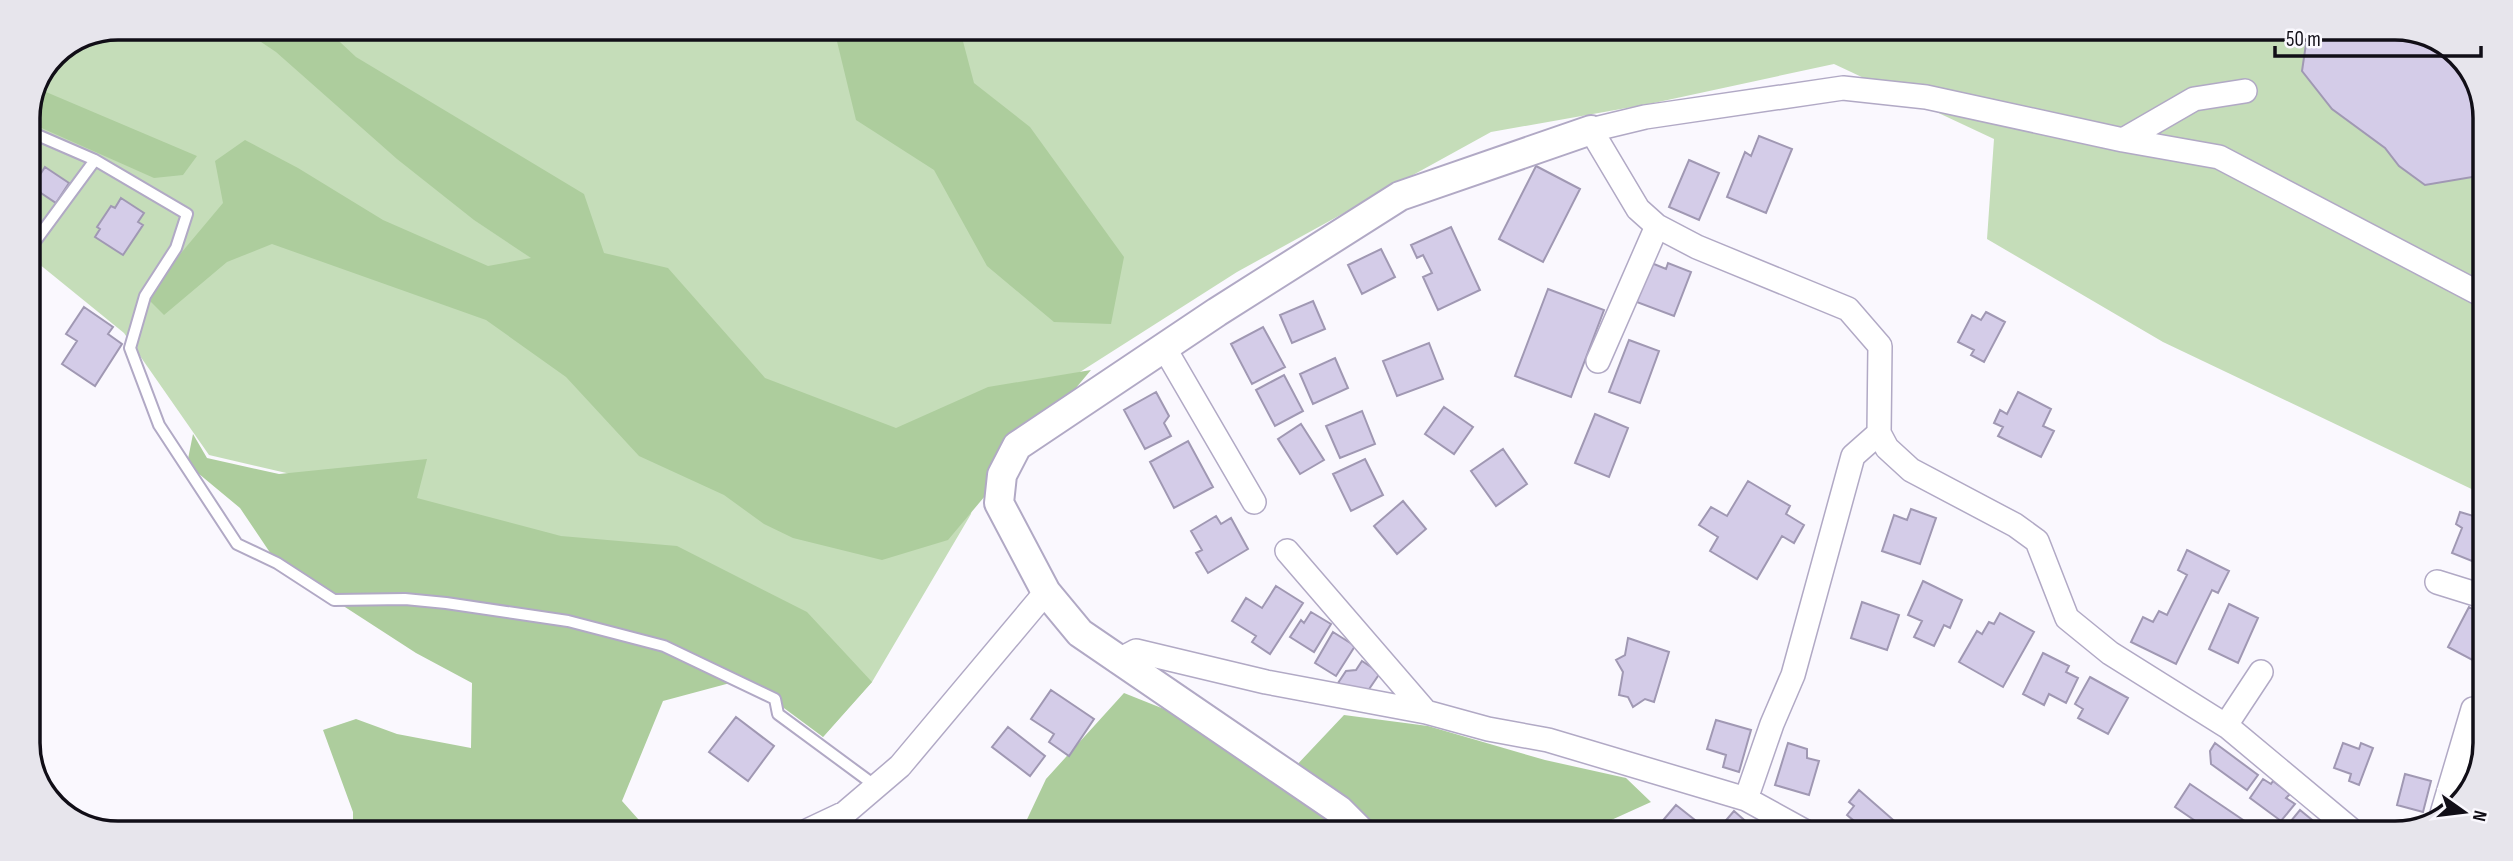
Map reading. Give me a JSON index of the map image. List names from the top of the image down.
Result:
{
  "scale_bar": "50 m",
  "north": "right"
}
